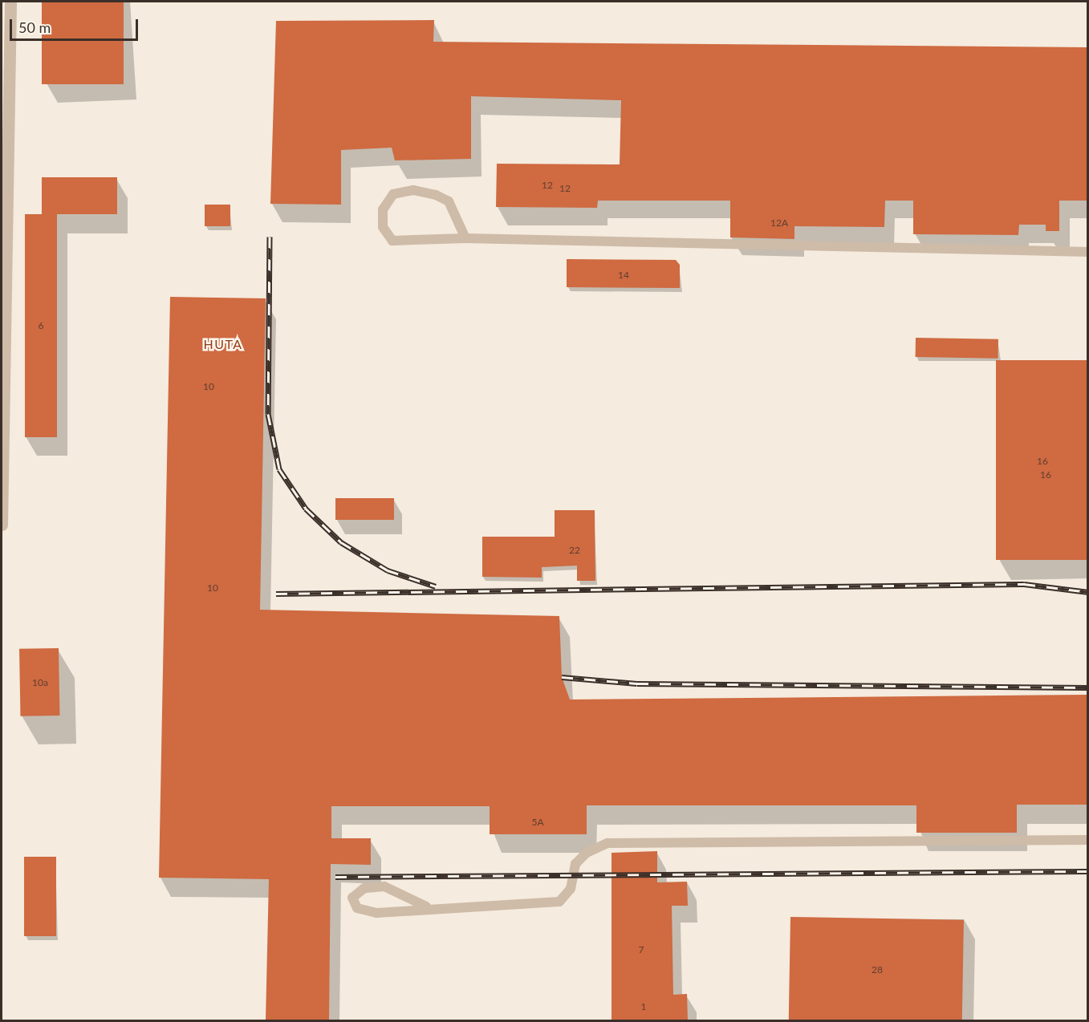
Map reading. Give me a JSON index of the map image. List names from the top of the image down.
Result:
{
  "districts": ["HUTA"],
  "house_numbers": [
    "12",
    "12",
    "12A",
    "14",
    "6",
    "10",
    "16",
    "16",
    "22",
    "10",
    "10a",
    "5A",
    "7",
    "28",
    "1"
  ],
  "scale_bar": "50 m"
}
